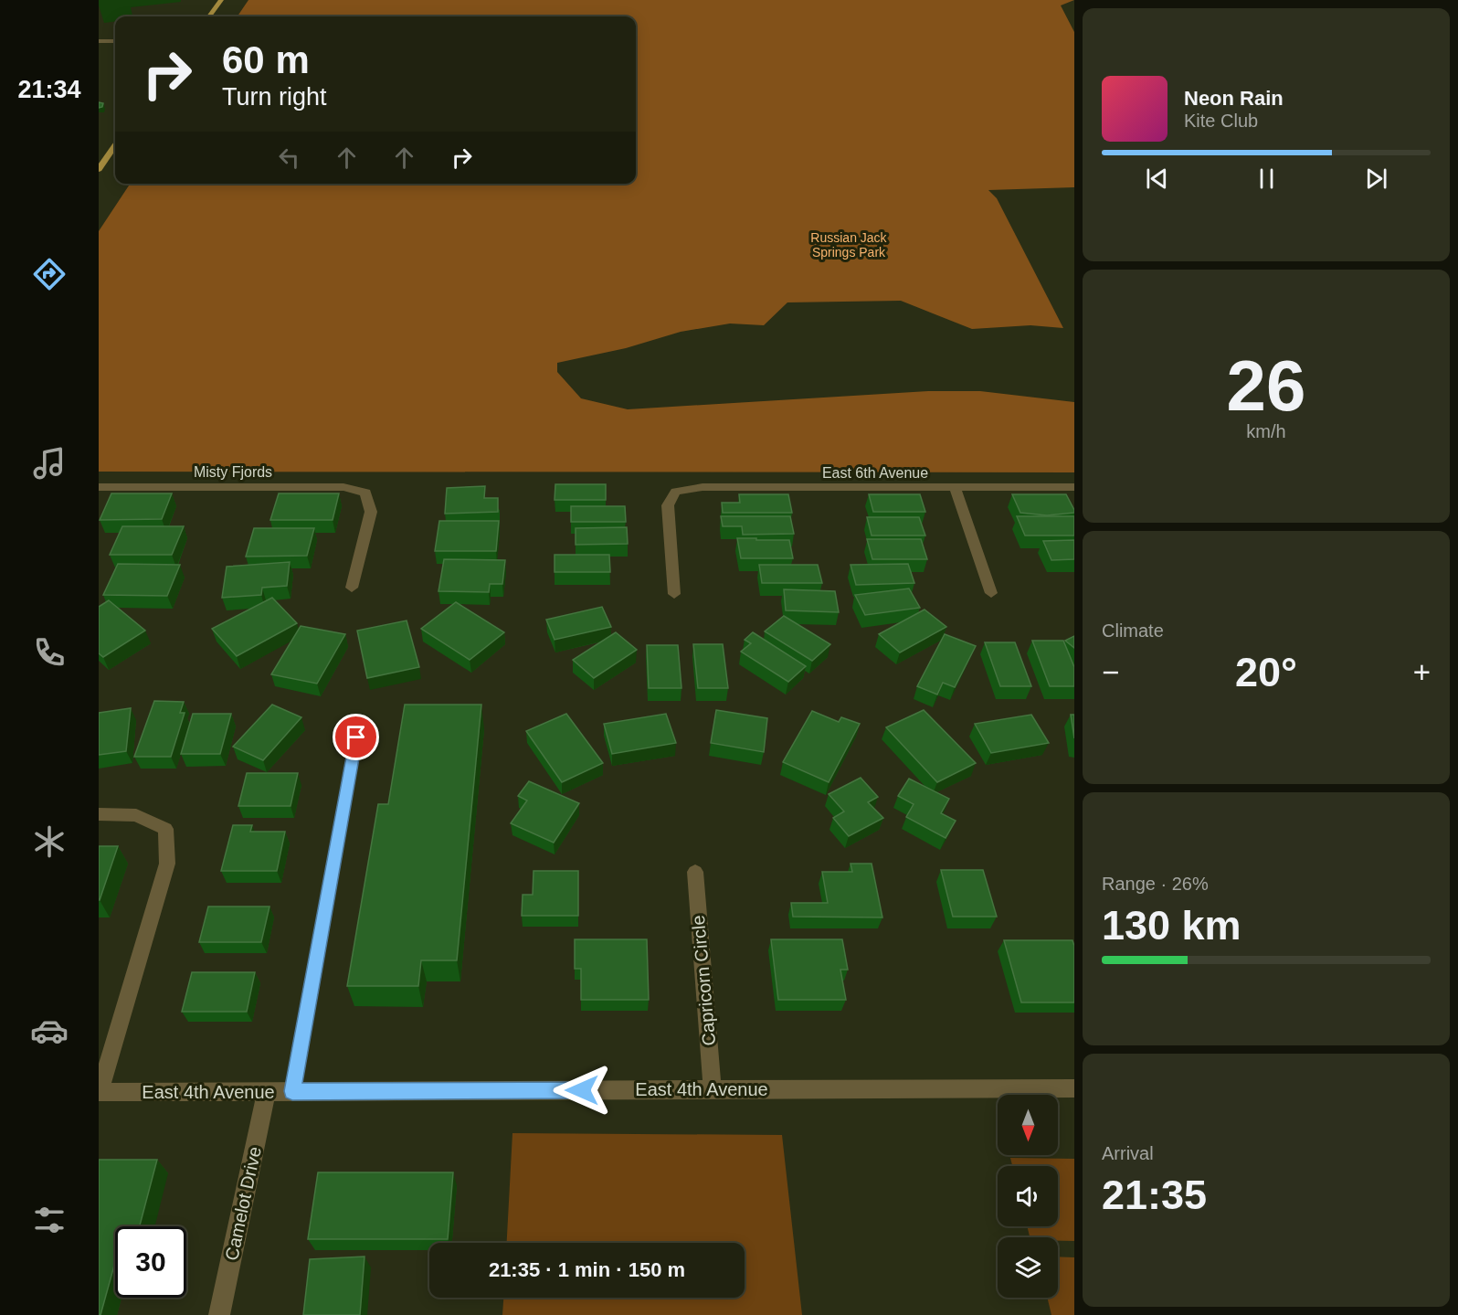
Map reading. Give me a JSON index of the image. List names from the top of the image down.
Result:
{
  "streets": {
    "street": [
      "Misty Fjords",
      "East 6th Avenue",
      "Capricorn Circle",
      "East 4th Avenue",
      "Camelot Drive"
    ]
  },
  "crossings": [
    ["Capricorn Circle", "East 4th Avenue"],
    ["East 4th Avenue", "Camelot Drive"]
  ],
  "parks": ["Russian Jack Springs Park"],
  "north": "bottom",
  "page": {
    "tabs": "21:34",
    "turn": ["60 m", "Turn right"],
    "song": ["Neon Rain", "Kite Club"],
    "tile": [
      ["26", "km/h"],
      "Climate",
      ["Range · 26%", "130 km"],
      ["Arrival", "21:35"]
    ],
    "heat": ["−", "20°", "+"],
    "limit": "30",
    "trip": "21:35 · 1 min · 150 m"
  }
}
